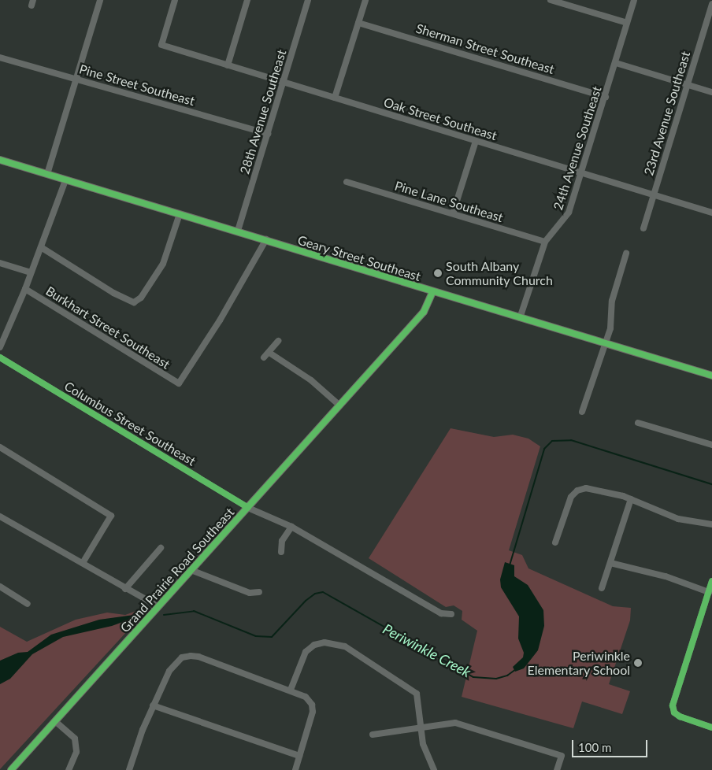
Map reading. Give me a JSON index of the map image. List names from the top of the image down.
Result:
{
  "streets": {
    "main road": ["Geary Street Southeast", "Grand Prairie Road Southeast"],
    "street": [
      "Sherman Street Southeast",
      "Pine Street Southeast",
      "28th Avenue Southeast",
      "23rd Avenue Southeast",
      "Oak Street Southeast",
      "24th Avenue Southeast",
      "Pine Lane Southeast",
      "Burkhart Street Southeast",
      "Columbus Street Southeast"
    ]
  },
  "crossings": [
    ["Sherman Street Southeast", "24th Avenue Southeast"],
    ["Pine Street Southeast", "28th Avenue Southeast"],
    ["28th Avenue Southeast", "Oak Street Southeast"],
    ["28th Avenue Southeast", "Geary Street Southeast"],
    ["23rd Avenue Southeast", "Oak Street Southeast"],
    ["Oak Street Southeast", "24th Avenue Southeast"],
    ["24th Avenue Southeast", "Pine Lane Southeast"],
    ["24th Avenue Southeast", "Geary Street Southeast"],
    ["Geary Street Southeast", "Burkhart Street Southeast"],
    ["Geary Street Southeast", "Grand Prairie Road Southeast"],
    ["Columbus Street Southeast", "Grand Prairie Road Southeast"]
  ],
  "water": ["Periwinkle Creek"],
  "places": ["South Albany Community Church", "Periwinkle Elementary School"],
  "scale_bar": "100 m"
}
